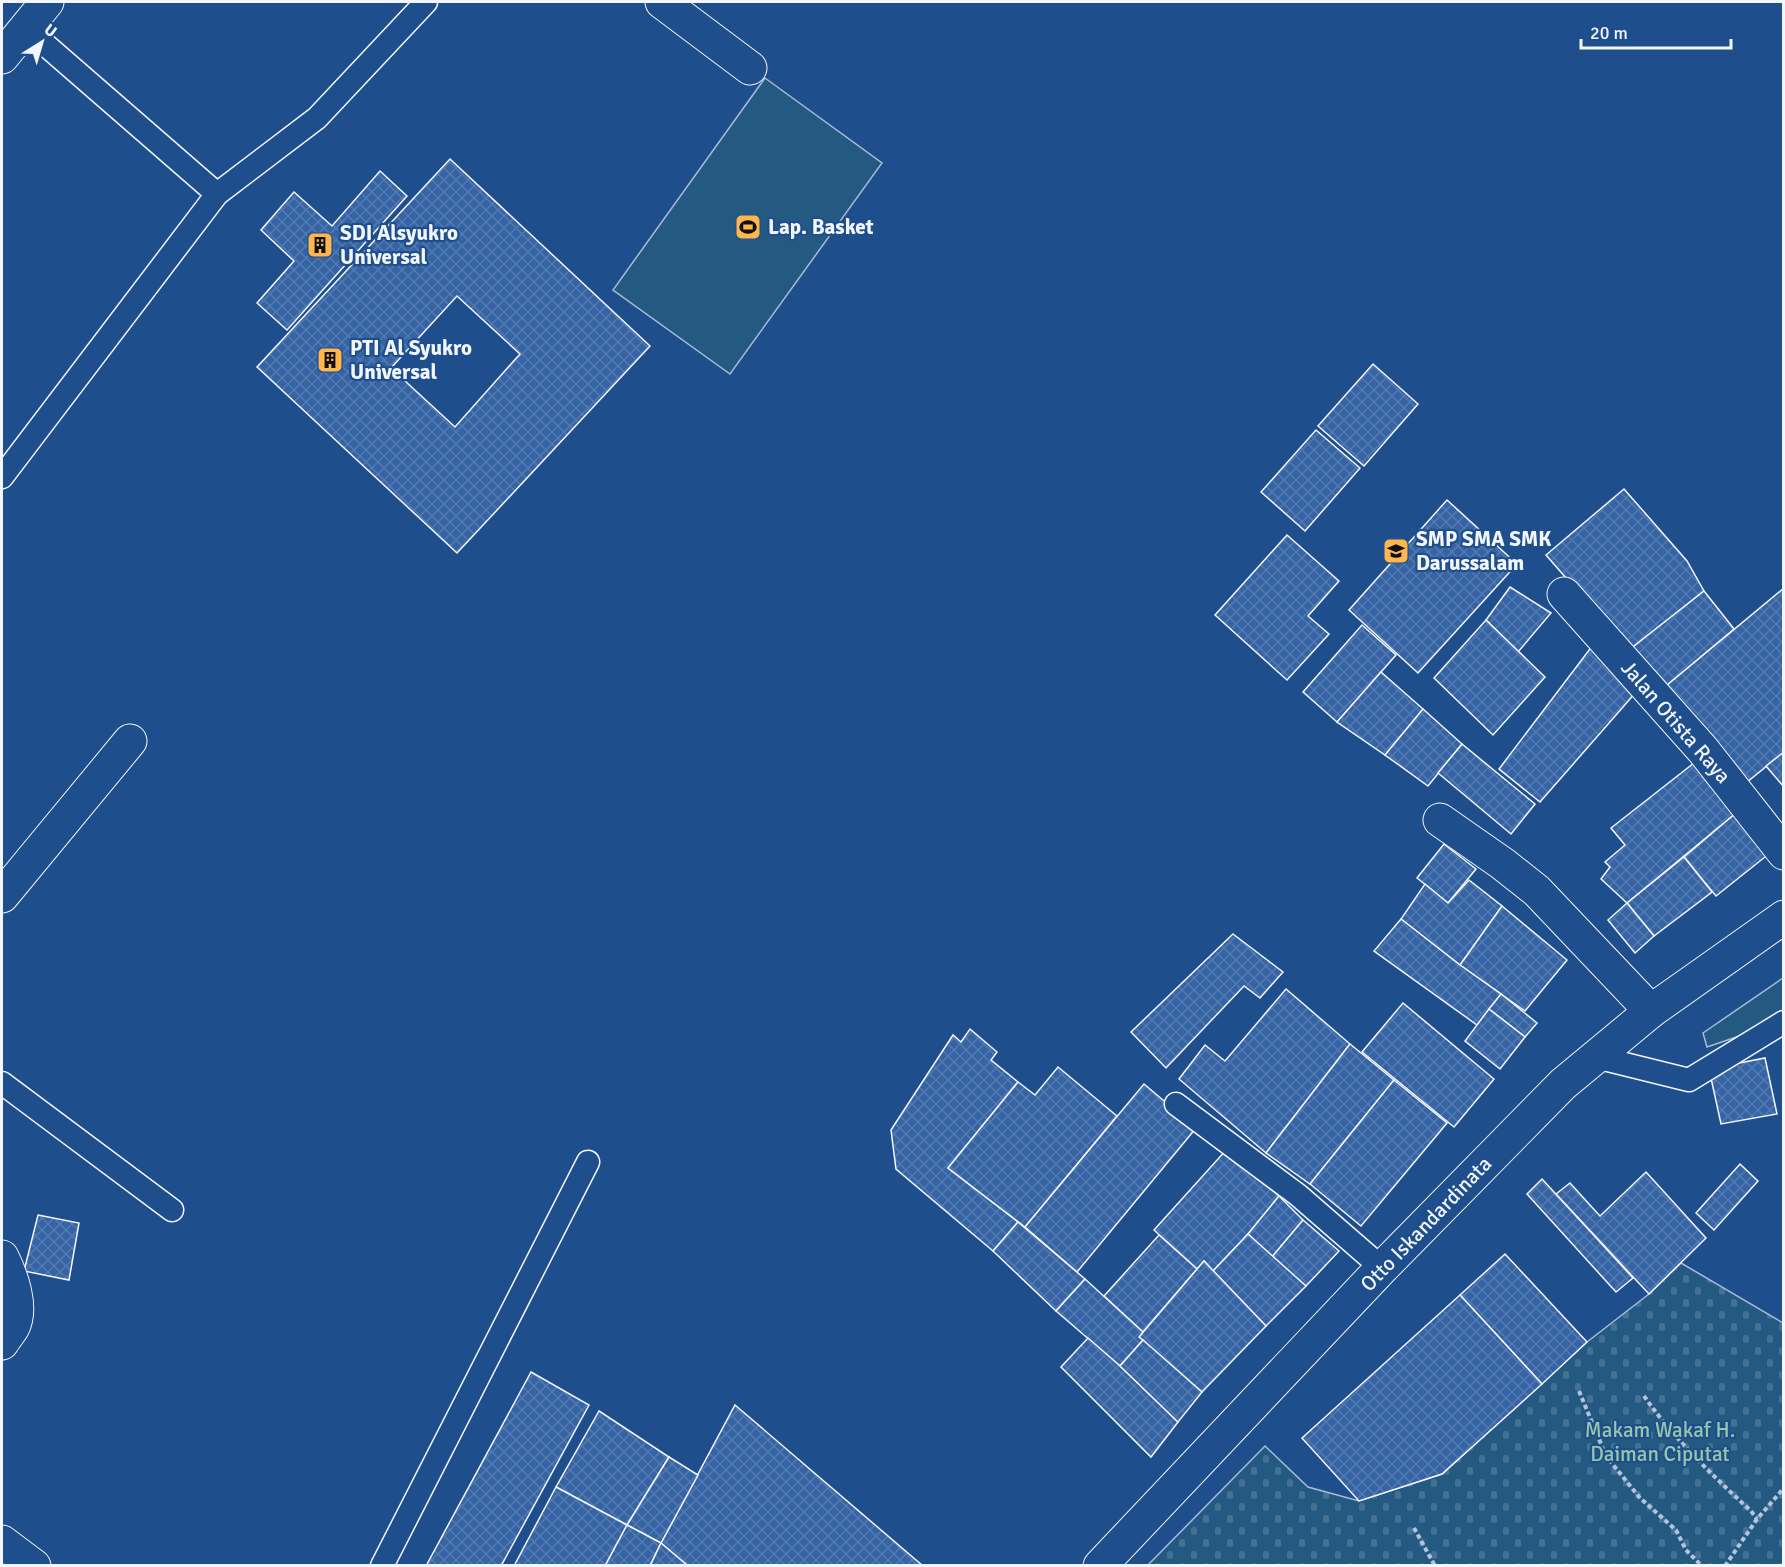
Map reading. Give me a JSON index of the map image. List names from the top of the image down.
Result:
{
  "streets": {
    "main road": ["Jalan Otista Raya", "Otto Iskandardinata"]
  },
  "parks": ["Makam Wakaf H. Daiman Ciputat"],
  "places": {
    "sports": ["Lap. Basket"],
    "building": ["SDI Alsyukro Universal", "PTI Al Syukro Universal"],
    "school or university": ["SMP SMA SMK Darussalam"]
  },
  "scale_bar": "20 m",
  "north": "top right"
}
